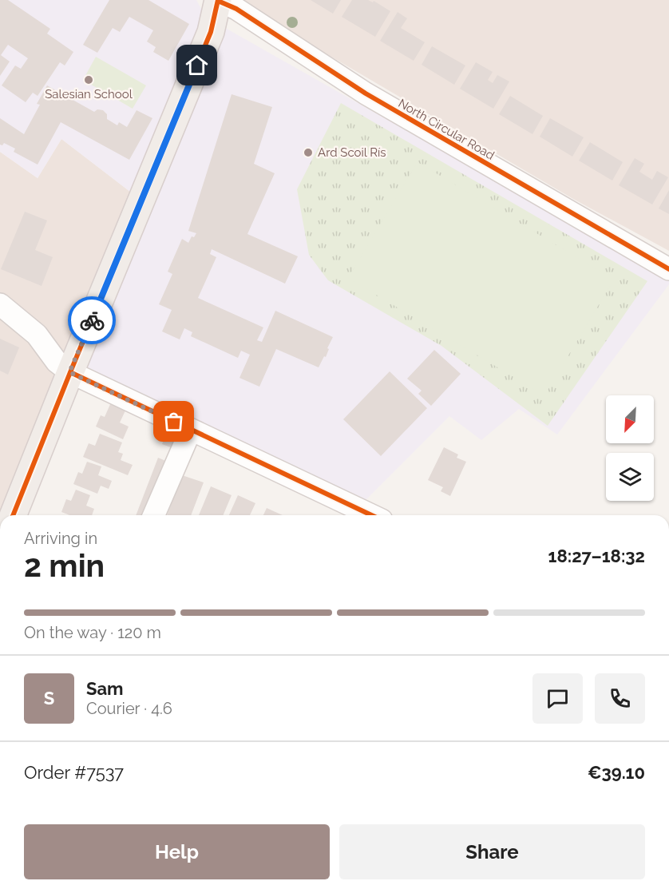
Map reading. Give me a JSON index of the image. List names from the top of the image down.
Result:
{
  "streets": {
    "street": ["North Circular Road"]
  },
  "places": ["Salesian School", "Ard Scoil Rís"],
  "north": "bottom left",
  "page": {
    "heading": ["2 min", "Arriving in", "18:27–18:32"],
    "panel": [
      "Sam",
      "Courier · 4.6",
      "Order #7537",
      "€39.10"
    ],
    "bar": "On the way · 120 m",
    "round": "S",
    "buttons": ["Help", "Share"]
  }
}
